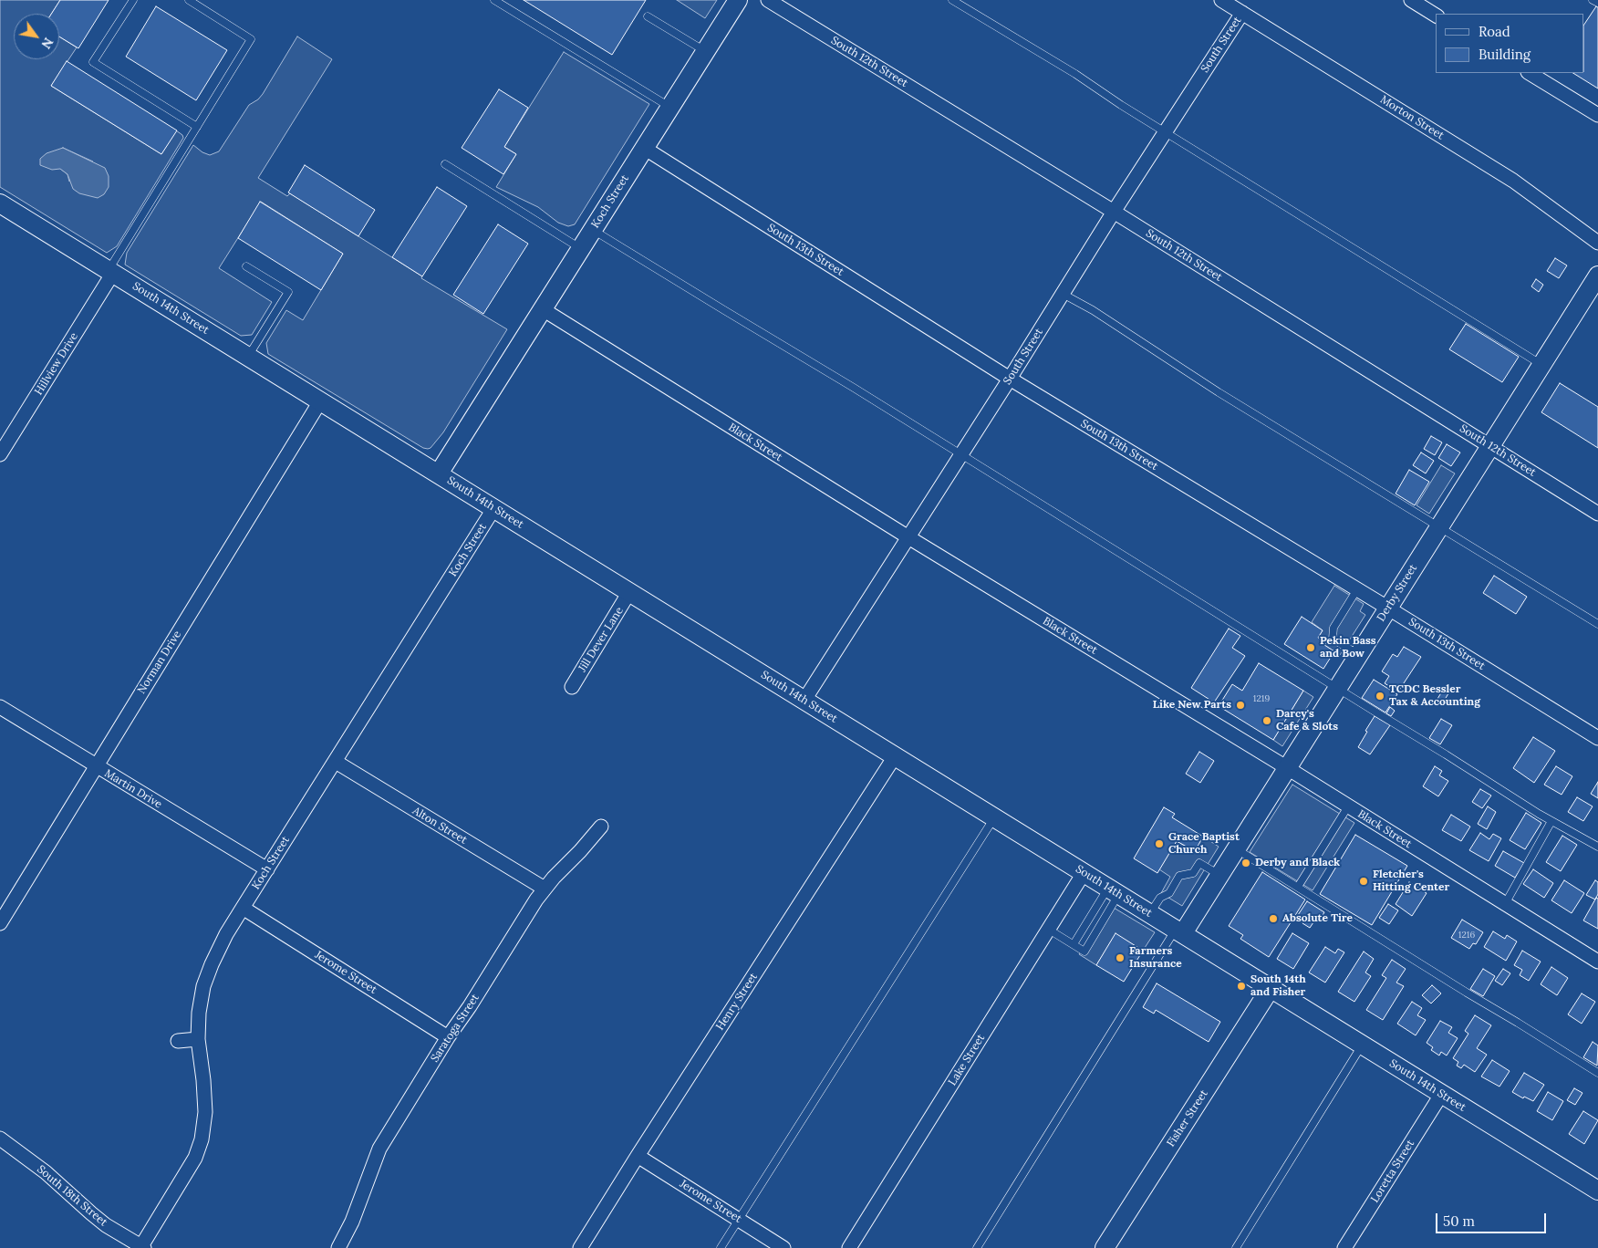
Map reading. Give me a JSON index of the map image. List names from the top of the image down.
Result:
{
  "streets": {
    "main road": [
      "Koch Street",
      "South 14th Street",
      "Derby Street",
      "Fisher Street"
    ],
    "street": [
      "South Street",
      "South 12th Street",
      "Morton Street",
      "South 13th Street",
      "Hillview Drive",
      "Black Street",
      "Jill Dever Lane",
      "Norman Drive",
      "Martin Drive",
      "Alton Street",
      "Jerome Street",
      "Henry Street",
      "Saratoga Street",
      "Lake Street",
      "Loretta Street",
      "South 18th Street"
    ]
  },
  "crossings": [
    ["South Street", "South 12th Street"],
    ["South Street", "Morton Street"],
    ["South Street", "South 13th Street"],
    ["South Street", "South 14th Street"],
    ["South Street", "Black Street"],
    ["South 12th Street", "Derby Street"],
    ["Koch Street", "South 13th Street"],
    ["Koch Street", "South 14th Street"],
    ["Koch Street", "Black Street"],
    ["Koch Street", "Martin Drive"],
    ["Koch Street", "Alton Street"],
    ["Koch Street", "Jerome Street"],
    ["Koch Street", "South 18th Street"],
    ["South 13th Street", "Derby Street"],
    ["South 14th Street", "Hillview Drive"],
    ["South 14th Street", "Derby Street"],
    ["South 14th Street", "Jill Dever Lane"],
    ["South 14th Street", "Norman Drive"],
    ["South 14th Street", "Henry Street"],
    ["South 14th Street", "Lake Street"],
    ["South 14th Street", "Fisher Street"],
    ["South 14th Street", "Loretta Street"],
    ["Black Street", "Derby Street"],
    ["Norman Drive", "Martin Drive"],
    ["Alton Street", "Saratoga Street"],
    ["Jerome Street", "Henry Street"],
    ["Jerome Street", "Saratoga Street"]
  ],
  "places": [
    "Pekin Bass and Bow",
    "TCDC Bessler Tax & Accounting",
    "Like New Parts",
    "Darcy's Cafe & Slots",
    "Grace Baptist Church",
    "Derby and Black",
    "Fletcher's Hitting Center",
    "Absolute Tire",
    "Farmers Insurance",
    "South 14th and Fisher"
  ],
  "house_numbers": ["1219", "1216"],
  "legend": ["Road", "Building"],
  "scale_bar": "50 m",
  "north": "bottom right"
}
